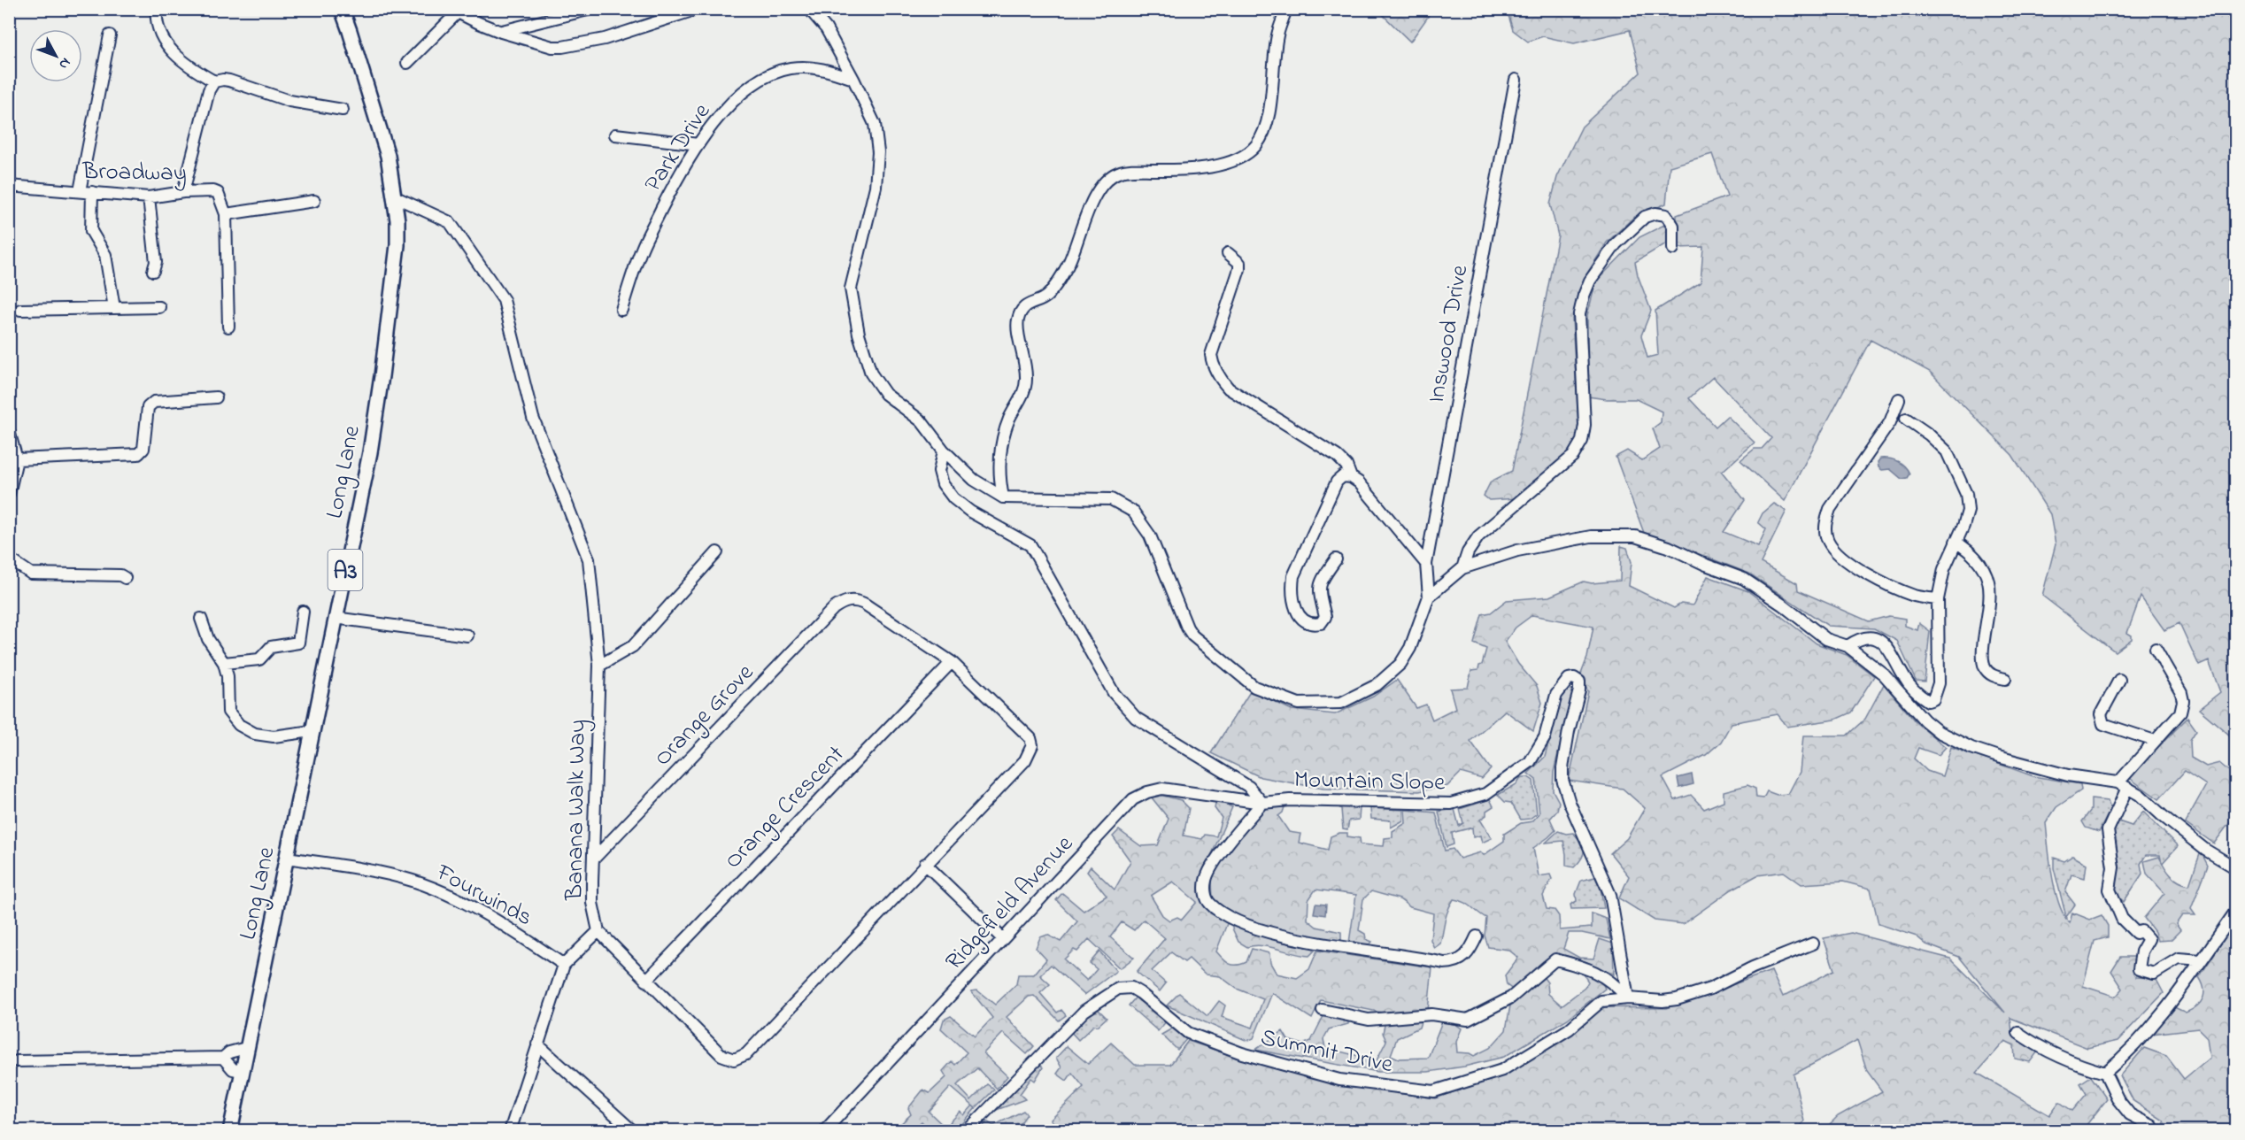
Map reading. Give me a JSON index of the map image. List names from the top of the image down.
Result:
{
  "streets": {
    "main road": ["Long Lane", "A3"],
    "street": [
      "Park Drive",
      "Broadway",
      "Inswood Drive",
      "Orange Grove",
      "Mountain Slope",
      "Orange Crescent",
      "Banana Walk Way",
      "Fourwinds",
      "Ridgefield Avenue",
      "Summit Drive"
    ]
  },
  "crossings": [
    ["Long Lane", "Banana Walk Way"],
    ["Long Lane", "Fourwinds"],
    ["Orange Grove", "Orange Crescent"],
    ["Orange Grove", "Banana Walk Way"],
    ["Mountain Slope", "Ridgefield Avenue"],
    ["Mountain Slope", "Summit Drive"],
    ["Orange Crescent", "Banana Walk Way"]
  ],
  "north": "bottom right"
}
